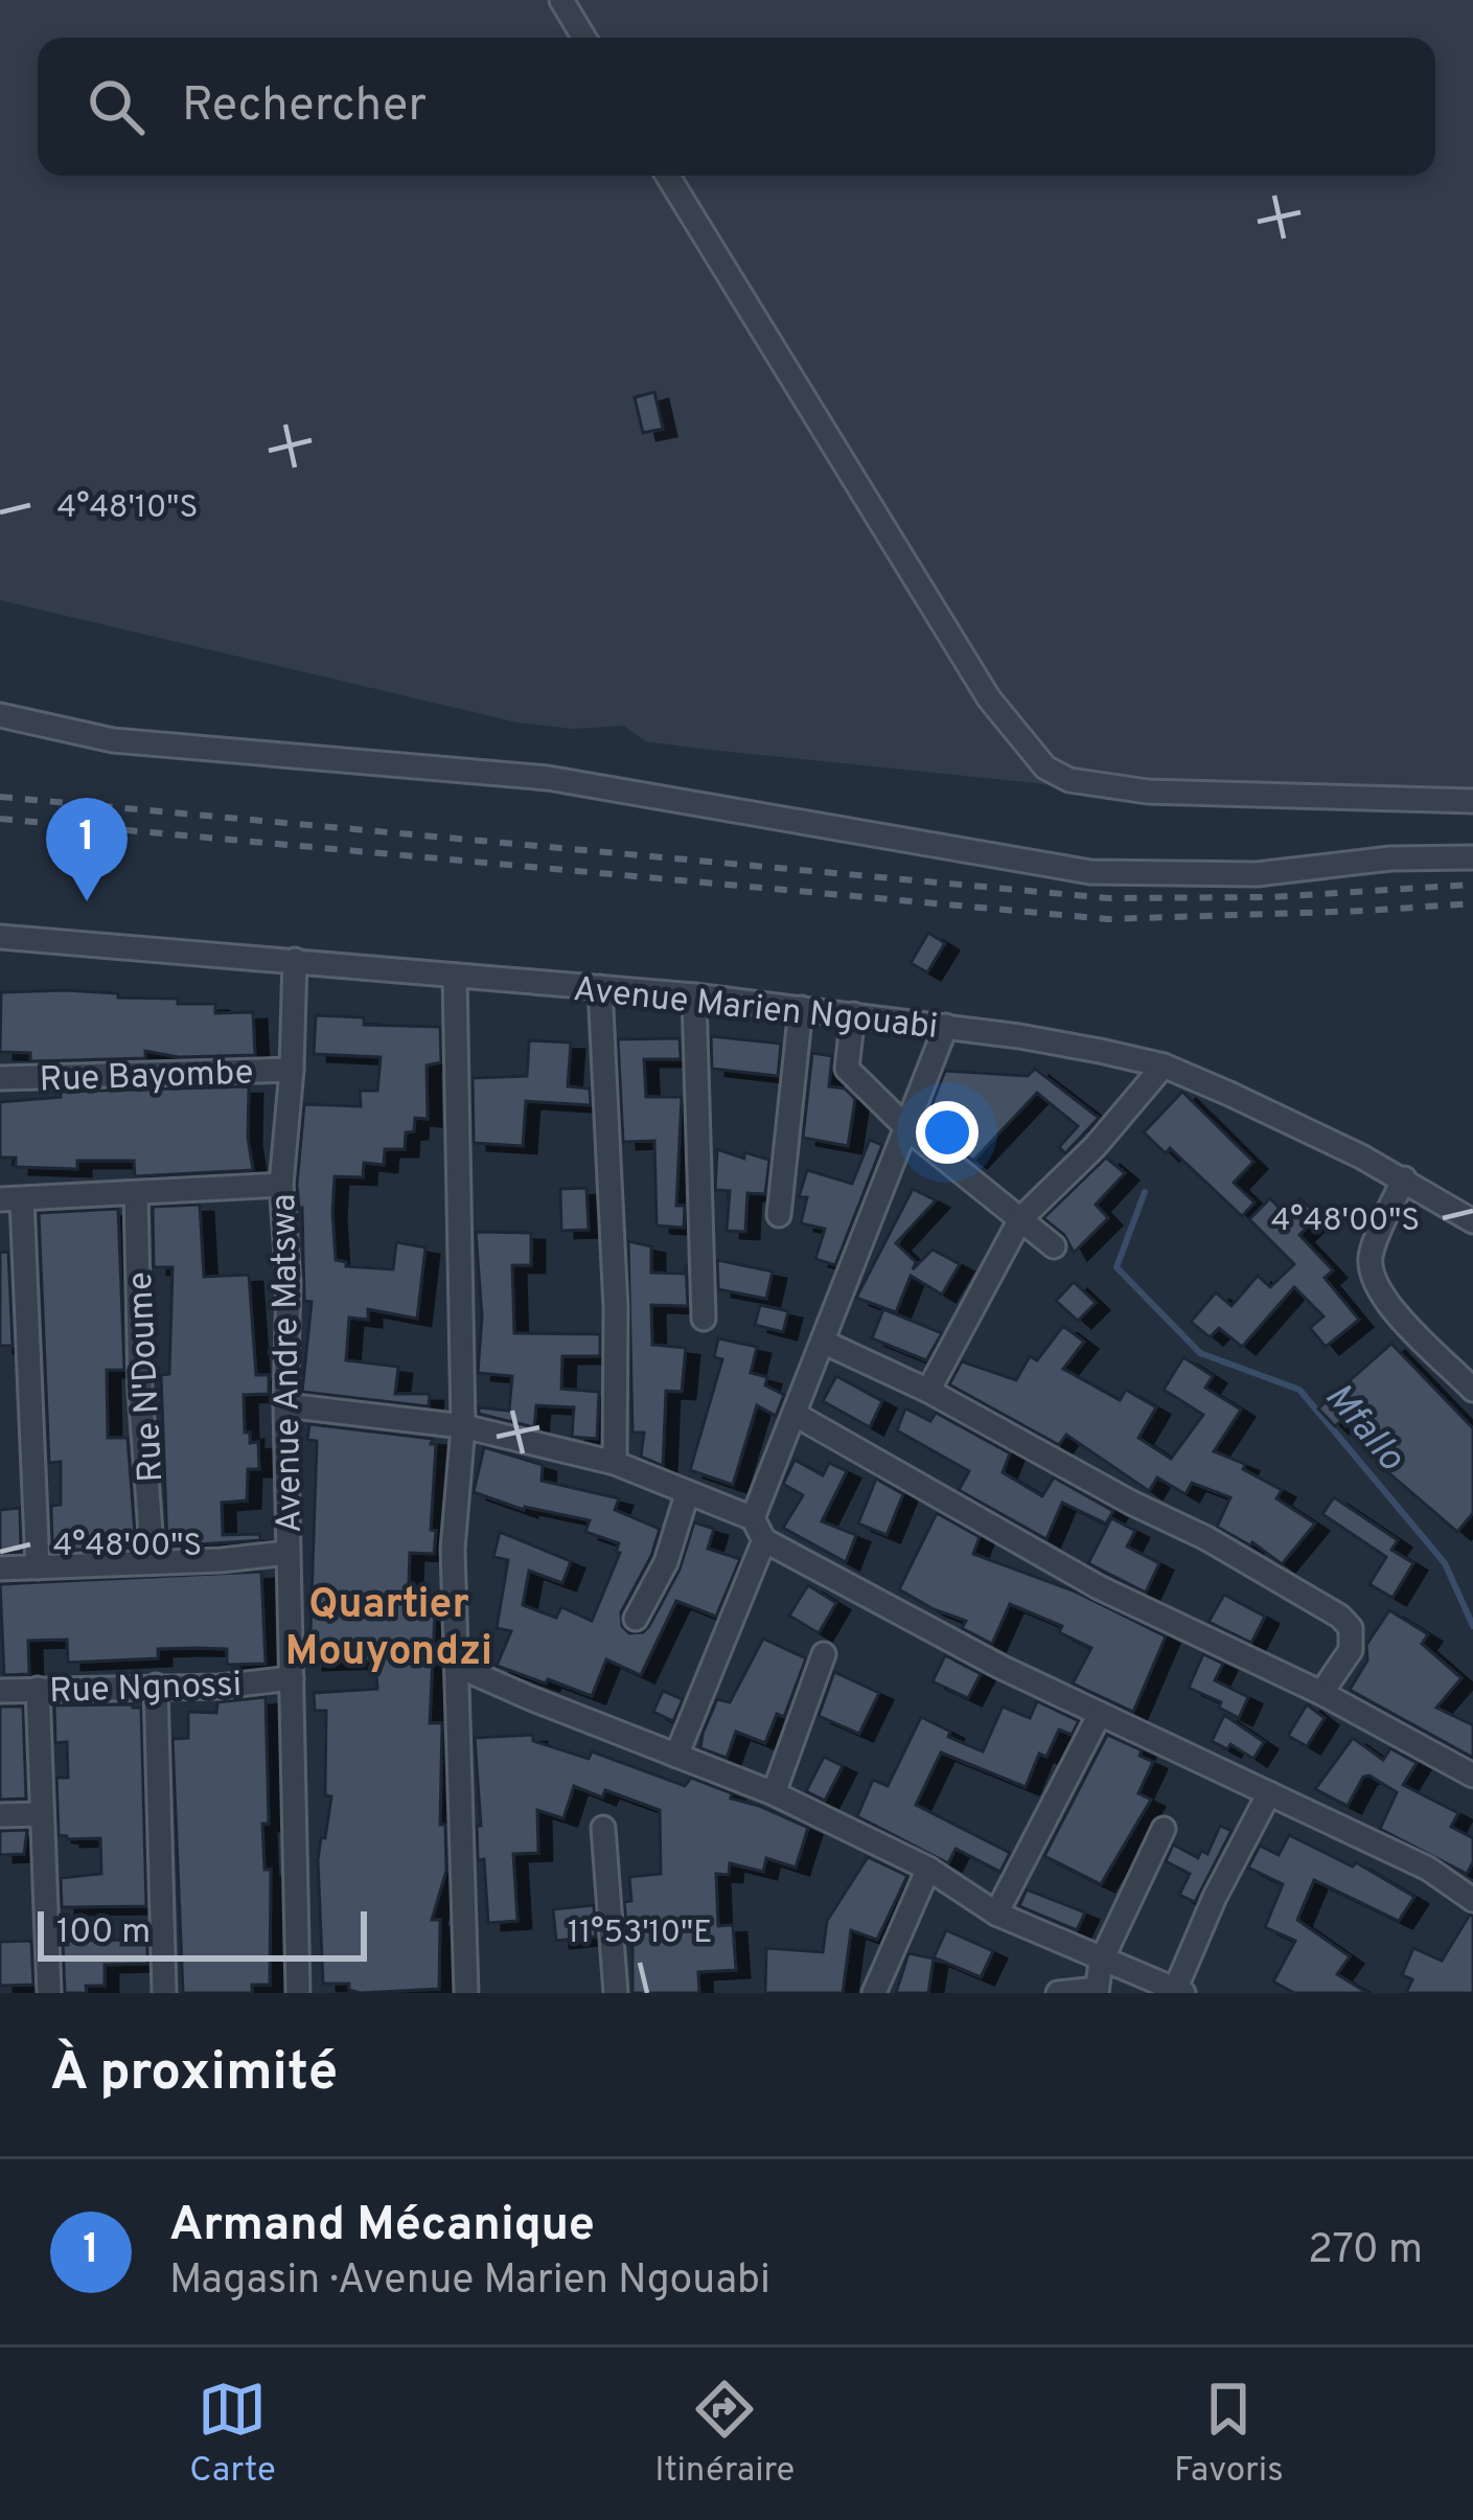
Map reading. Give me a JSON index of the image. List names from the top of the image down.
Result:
{
  "streets": {
    "street": [
      "Avenue Marien Ngouabi",
      "Rue Bayombe",
      "Avenue Andre Matswa",
      "Rue N'Doume",
      "Rue Ngnossi"
    ]
  },
  "crossings": [
    ["Avenue Marien Ngouabi", "Avenue Andre Matswa"],
    ["Rue Bayombe", "Avenue Andre Matswa"],
    ["Avenue Andre Matswa", "Rue Ngnossi"]
  ],
  "districts": ["Quartier Mouyondzi"],
  "water": ["Mfallo"],
  "scale_bar": "100 m",
  "page": {
    "search": "Rechercher",
    "pins": "1",
    "scale": "100 m",
    "heading": "À proximité",
    "list": [
      {
        "mark": "1",
        "name": "Armand Mécanique",
        "note": "Magasin · Avenue Marien Ngouabi",
        "value": "270 m"
      }
    ],
    "nav": ["Carte", "Itinéraire", "Favoris"]
  },
  "coordinates": ["4°48'10\"S", "4°48'00\"S", "11°53'10\"E"]
}
